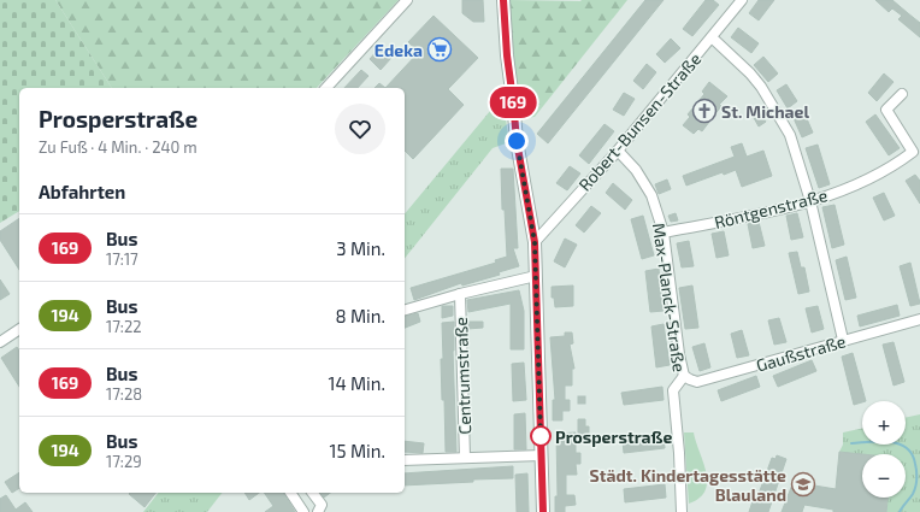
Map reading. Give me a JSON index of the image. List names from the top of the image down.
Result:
{
  "streets": {
    "street": [
      "Robert-Bunsen-Straße",
      "Röntgenstraße",
      "Max-Planck-Straße",
      "Gaußstraße",
      "Centrumstraße"
    ]
  },
  "crossings": [
    ["Robert-Bunsen-Straße", "Max-Planck-Straße"],
    ["Röntgenstraße", "Max-Planck-Straße"],
    ["Max-Planck-Straße", "Gaußstraße"]
  ],
  "places": {
    "supermarket": ["Edeka"],
    "church": ["St. Michael"],
    "other": ["Prosperstraße"],
    "school or university": ["Städt. Kindertagesstätte Blauland"]
  },
  "lines": ["bus line 169"],
  "page": {
    "on_map": "169",
    "heading": [
      ["Prosperstraße", "Zu Fuß · 4 Min. · 240 m"],
      "Abfahrten"
    ],
    "list": [
      {
        "mark": "169",
        "name": "Bus",
        "note": "17:17",
        "value": "3 Min."
      },
      {
        "mark": "194",
        "name": "Bus",
        "note": "17:22",
        "value": "8 Min."
      },
      {
        "mark": "169",
        "name": "Bus",
        "note": "17:28",
        "value": "14 Min."
      },
      {
        "mark": "194",
        "name": "Bus",
        "note": "17:29",
        "value": "15 Min."
      }
    ],
    "map_buttons": ["+", "−"]
  }
}
